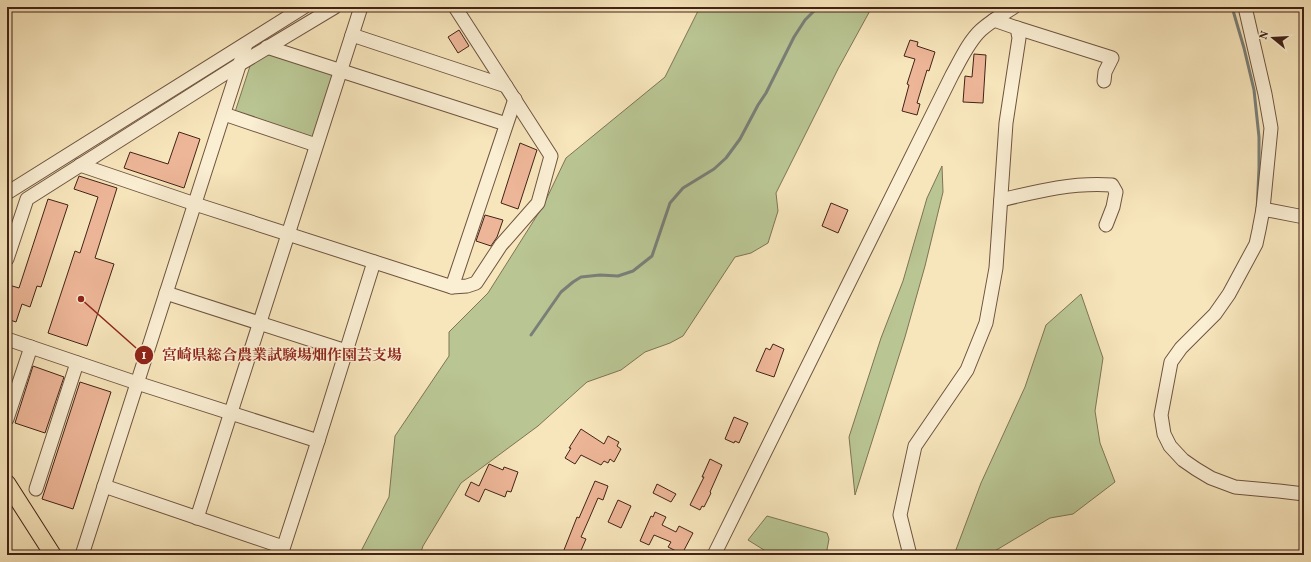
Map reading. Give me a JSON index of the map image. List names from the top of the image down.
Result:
{
  "places": ["宮崎県総合農業試験場畑作園芸支場"],
  "north": "left"
}
